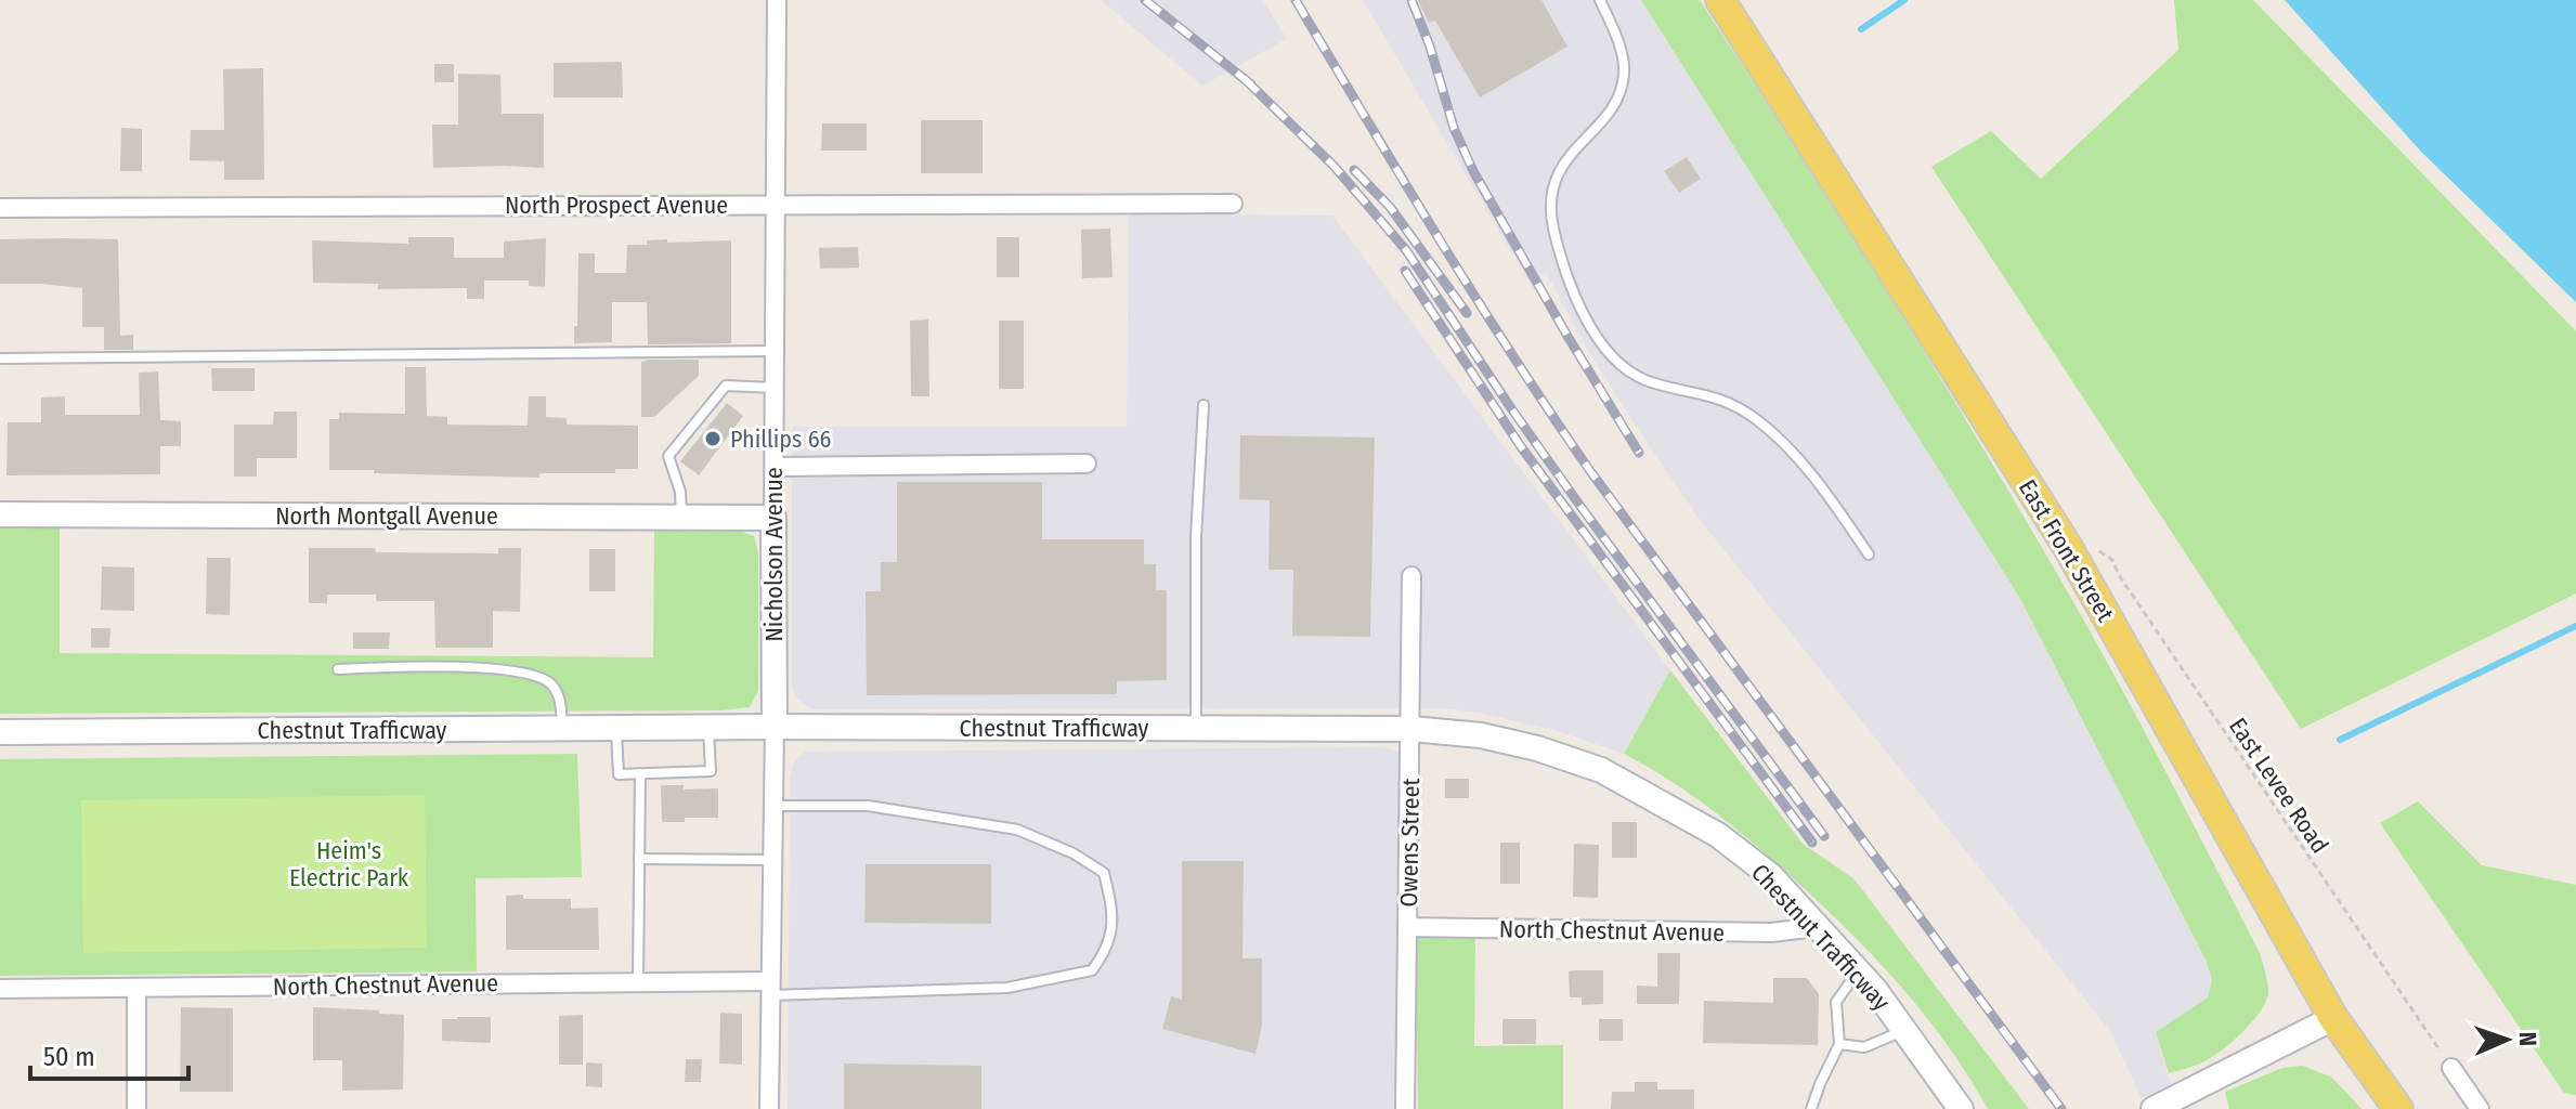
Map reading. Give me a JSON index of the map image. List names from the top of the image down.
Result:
{
  "streets": {
    "main road": ["East Front Street"],
    "street": [
      "North Prospect Avenue",
      "North Montgall Avenue",
      "Nicholson Avenue",
      "Chestnut Trafficway",
      "Owens Street",
      "North Chestnut Avenue"
    ],
    "path": ["East Levee Road"]
  },
  "crossings": [
    ["North Prospect Avenue", "Nicholson Avenue"],
    ["North Montgall Avenue", "Nicholson Avenue"],
    ["East Front Street", "East Levee Road"],
    ["Nicholson Avenue", "Chestnut Trafficway"],
    ["Nicholson Avenue", "North Chestnut Avenue"],
    ["Chestnut Trafficway", "Owens Street"],
    ["Chestnut Trafficway", "North Chestnut Avenue"],
    ["Owens Street", "North Chestnut Avenue"]
  ],
  "parks": ["Heim's Electric Park"],
  "places": ["Phillips 66"],
  "scale_bar": "50 m",
  "north": "right"
}
